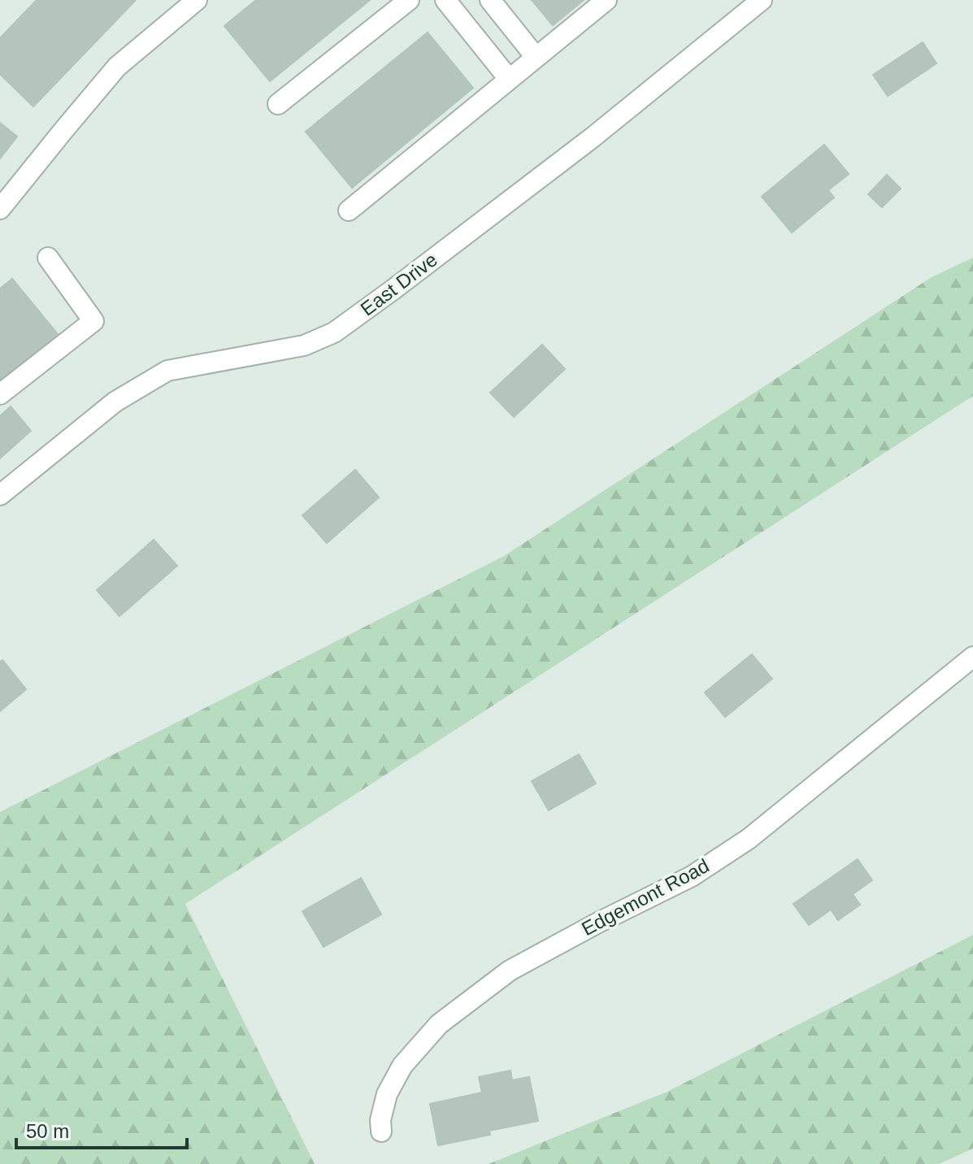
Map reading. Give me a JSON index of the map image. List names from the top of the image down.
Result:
{
  "streets": {
    "street": ["East Drive", "Edgemont Road"]
  },
  "scale_bar": "50 m"
}
